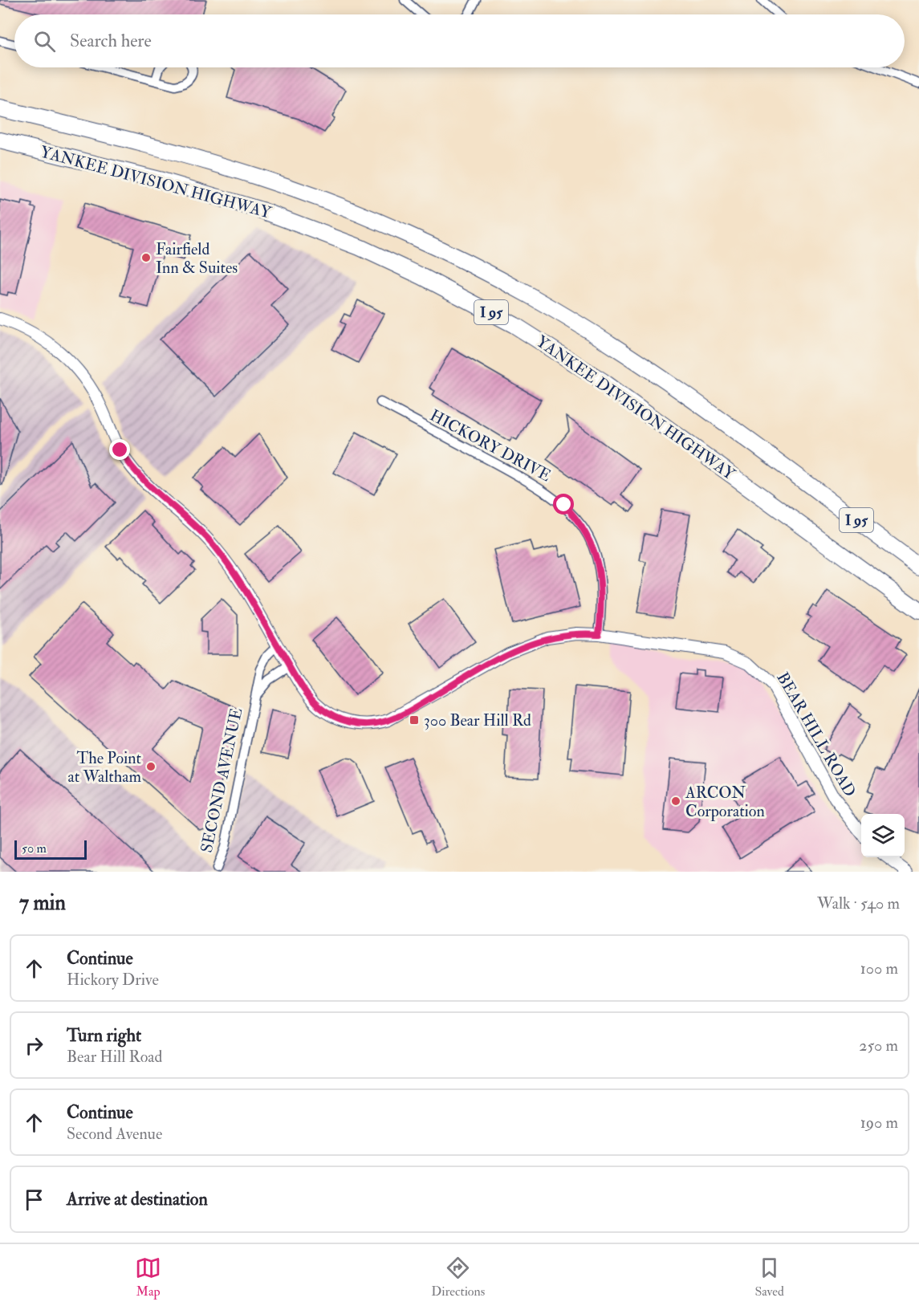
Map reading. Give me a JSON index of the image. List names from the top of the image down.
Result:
{
  "streets": {
    "highway": ["YANKEE DIVISION HIGHWAY", "I 95"],
    "street": ["HICKORY DRIVE", "BEAR HILL ROAD", "SECOND AVENUE"]
  },
  "crossings": [
    ["HICKORY DRIVE", "BEAR HILL ROAD"],
    ["BEAR HILL ROAD", "SECOND AVENUE"]
  ],
  "places": {
    "other": ["Fairfield Inn & Suites", "The Point at Waltham", "ARCON Corporation"],
    "transit": ["300 Bear Hill Rd"]
  },
  "scale_bar": "50 m",
  "page": {
    "search": "Search here",
    "scale": "50 m",
    "heading": ["7 min", "Walk · 540 m"],
    "list": [
      ["Continue", "Hickory Drive", "100 m"],
      ["Turn right", "Bear Hill Road", "250 m"],
      ["Continue", "Second Avenue", "190 m"],
      "Arrive at destination"
    ],
    "nav": ["Map", "Directions", "Saved"]
  }
}
